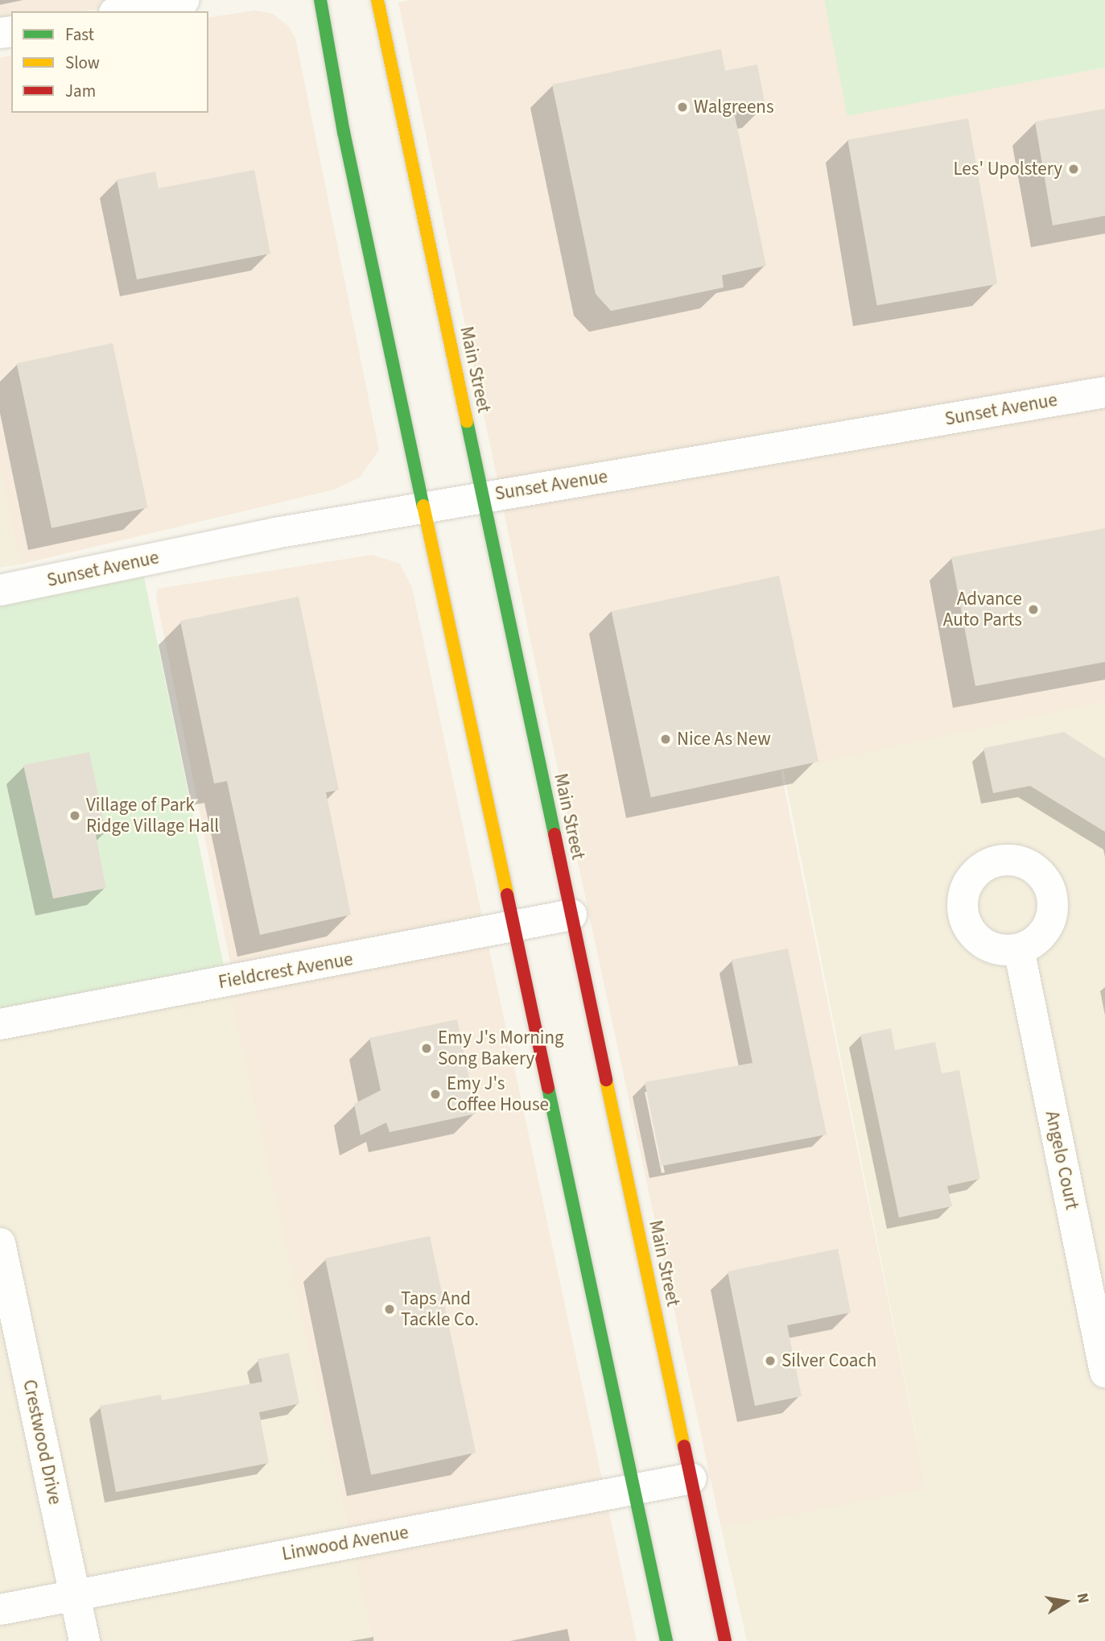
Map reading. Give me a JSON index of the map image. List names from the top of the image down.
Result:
{
  "streets": {
    "main road": ["Main Street"],
    "street": [
      "Sunset Avenue",
      "Fieldcrest Avenue",
      "Angelo Court",
      "Crestwood Drive",
      "Linwood Avenue"
    ]
  },
  "crossings": [
    ["Main Street", "Sunset Avenue"],
    ["Main Street", "Fieldcrest Avenue"],
    ["Main Street", "Linwood Avenue"],
    ["Crestwood Drive", "Linwood Avenue"]
  ],
  "places": [
    "Walgreens",
    "Les' Upolstery",
    "Advance Auto Parts",
    "Nice As New",
    "Village of Park Ridge Village Hall",
    "Emy J's Morning Song Bakery",
    "Emy J's Coffee House",
    "Taps And Tackle Co.",
    "Silver Coach"
  ],
  "legend": ["Fast", "Slow", "Jam"],
  "north": "right"
}
